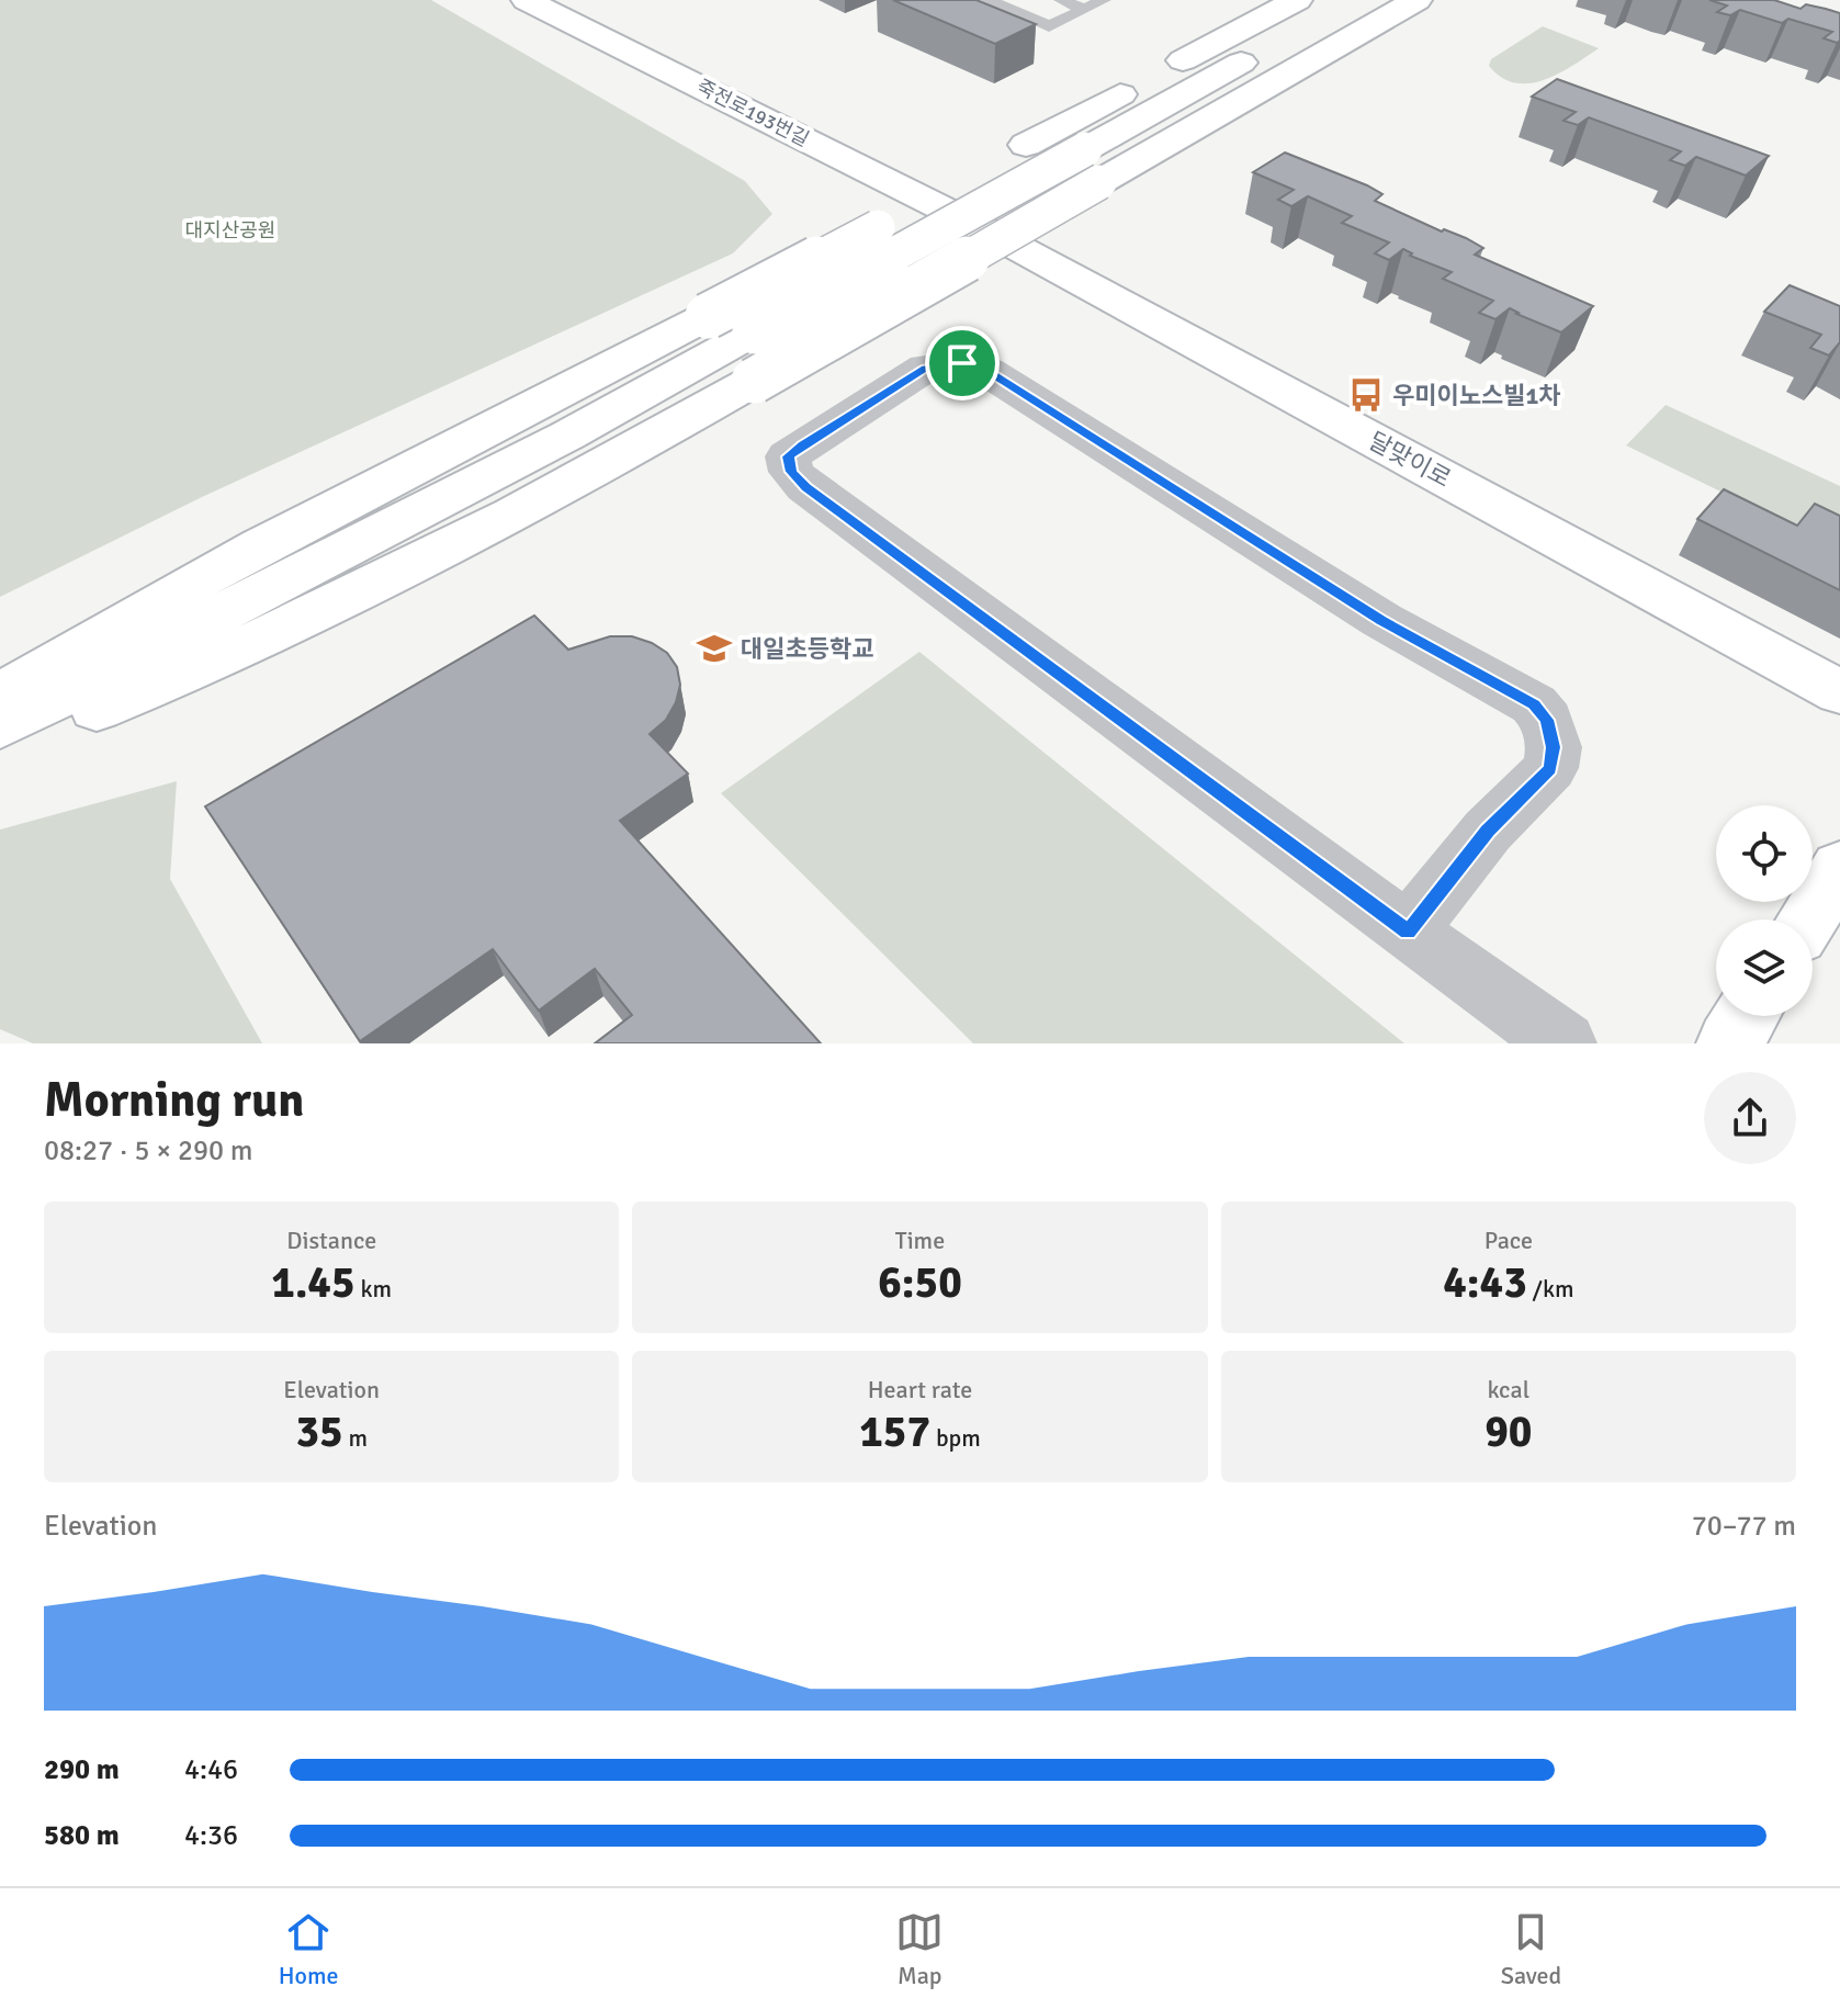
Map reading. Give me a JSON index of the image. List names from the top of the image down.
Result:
{
  "streets": {
    "main road": ["죽전로193번길", "달맞이로"]
  },
  "crossings": [
    ["죽전로193번길", "달맞이로"]
  ],
  "parks": ["대지산공원"],
  "places": {
    "bus stop": ["우미이노스빌1차"],
    "school or university": ["대일초등학교"]
  },
  "page": {
    "heading": ["Morning run", "08:27 · 5 × 290 m"],
    "stats": [
      ["Distance", "1.45 km"],
      ["Time", "6:50"],
      ["Pace", "4:43 /km"],
      ["Elevation", "35 m"],
      ["Heart rate", "157 bpm"],
      ["kcal", "90"]
    ],
    "chart": ["Elevation", "70–77 m"],
    "list": [
      {
        "name": "290 m",
        "note": "4:46"
      },
      {
        "name": "580 m",
        "note": "4:36"
      }
    ],
    "tabs": ["Home", "Map", "Saved"]
  }
}
